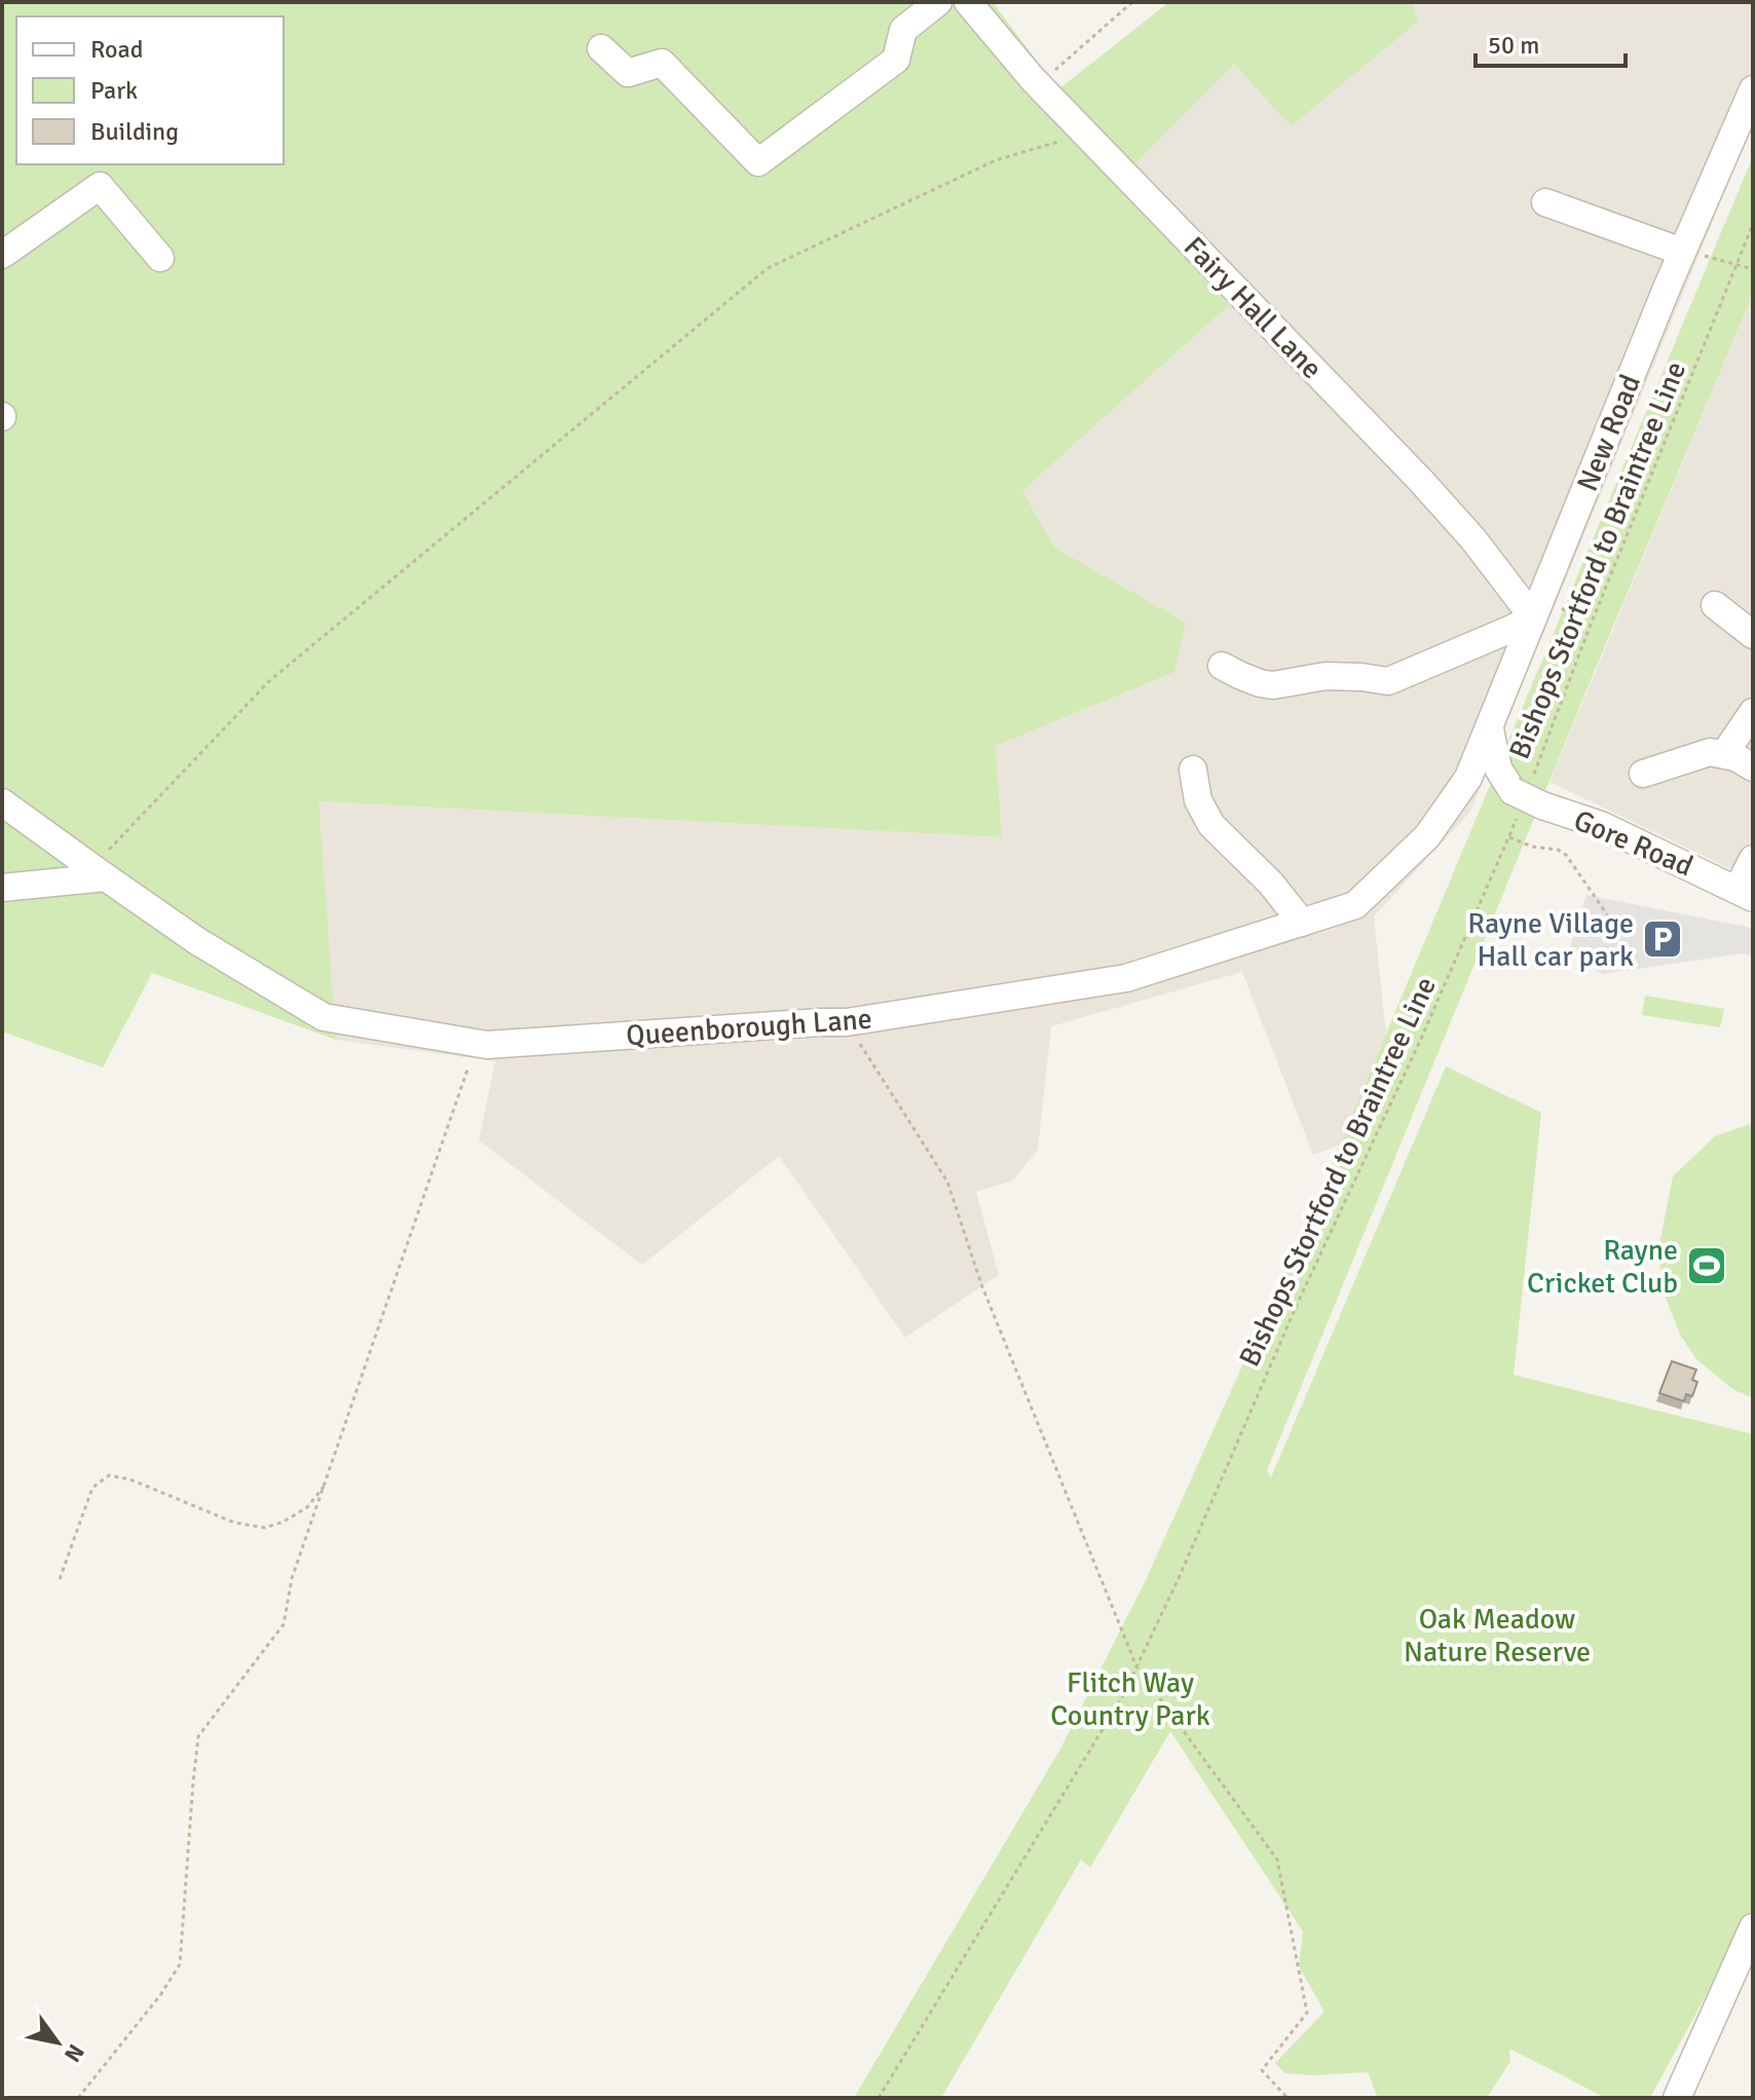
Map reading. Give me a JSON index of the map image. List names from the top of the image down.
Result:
{
  "streets": {
    "street": [
      "Fairy Hall Lane",
      "New Road",
      "Gore Road",
      "Queenborough Lane"
    ],
    "path": ["Bishops Stortford to Braintree Line"]
  },
  "crossings": [
    ["Fairy Hall Lane", "New Road"],
    ["New Road", "Queenborough Lane"],
    ["Bishops Stortford to Braintree Line", "Gore Road"]
  ],
  "parks": ["Oak Meadow Nature Reserve", "Flitch Way Country Park"],
  "places": {
    "parking": ["Rayne Village Hall car park"],
    "sports": ["Rayne Cricket Club"]
  },
  "legend": ["Road", "Park", "Building"],
  "scale_bar": "50 m",
  "north": "bottom right"
}
